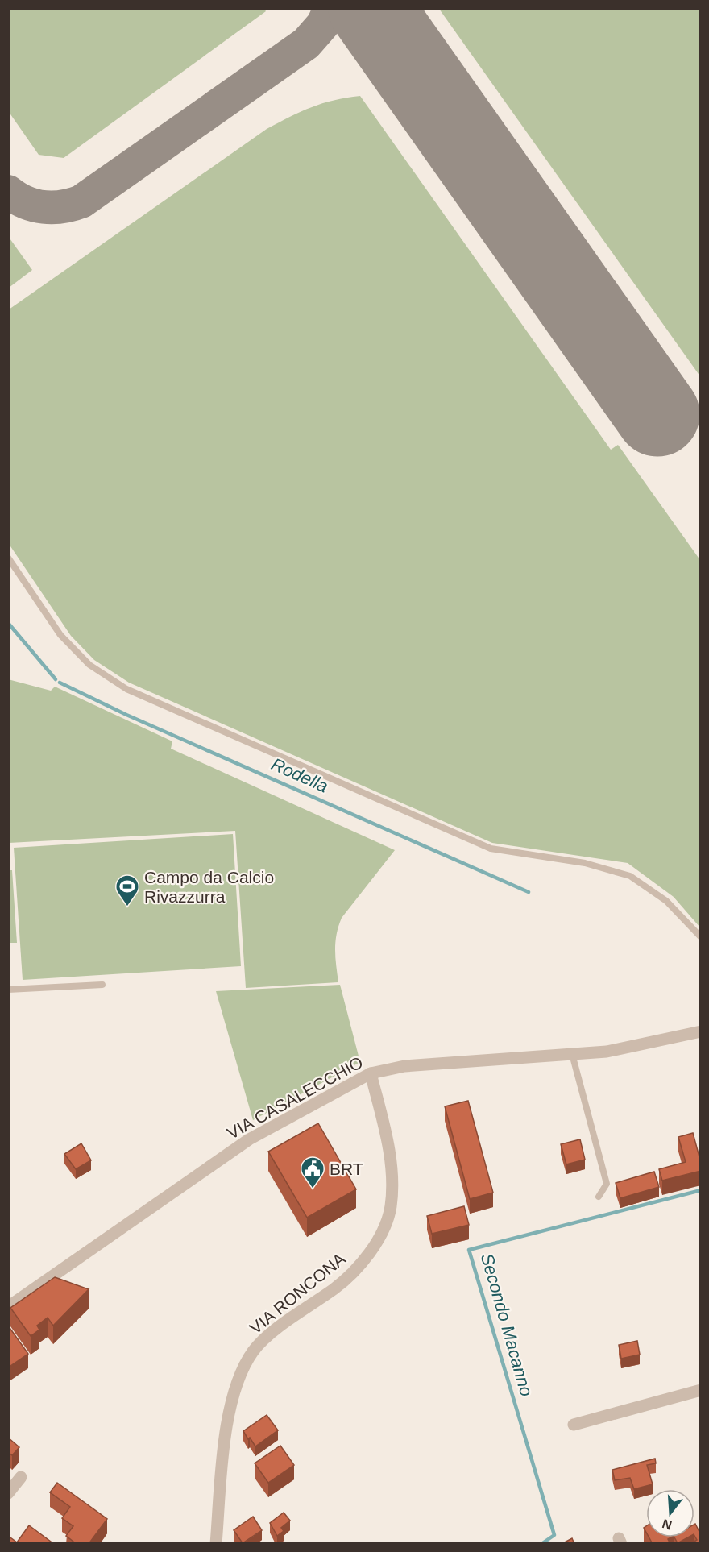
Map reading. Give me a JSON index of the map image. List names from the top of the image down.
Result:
{
  "streets": {
    "street": ["VIA CASALECCHIO", "VIA RONCONA"]
  },
  "crossings": [
    ["VIA CASALECCHIO", "VIA RONCONA"]
  ],
  "water": ["Rodella", "Secondo Macanno"],
  "places": {
    "sports": ["Campo da Calcio Rivazzurra"],
    "public building": ["BRT"]
  },
  "north": "bottom"
}
